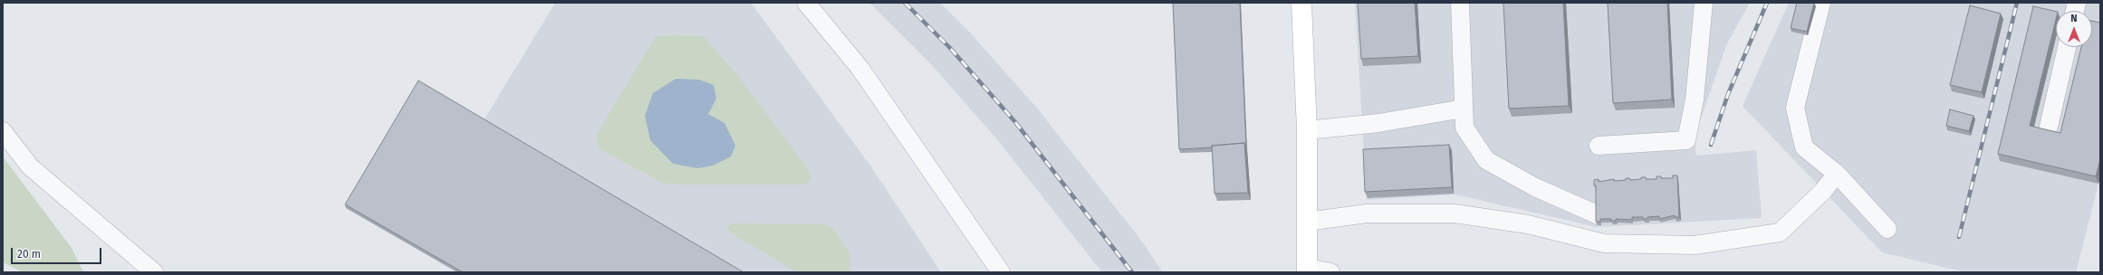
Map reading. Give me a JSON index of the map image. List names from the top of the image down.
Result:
{
  "scale_bar": "20 m",
  "north": "top"
}
